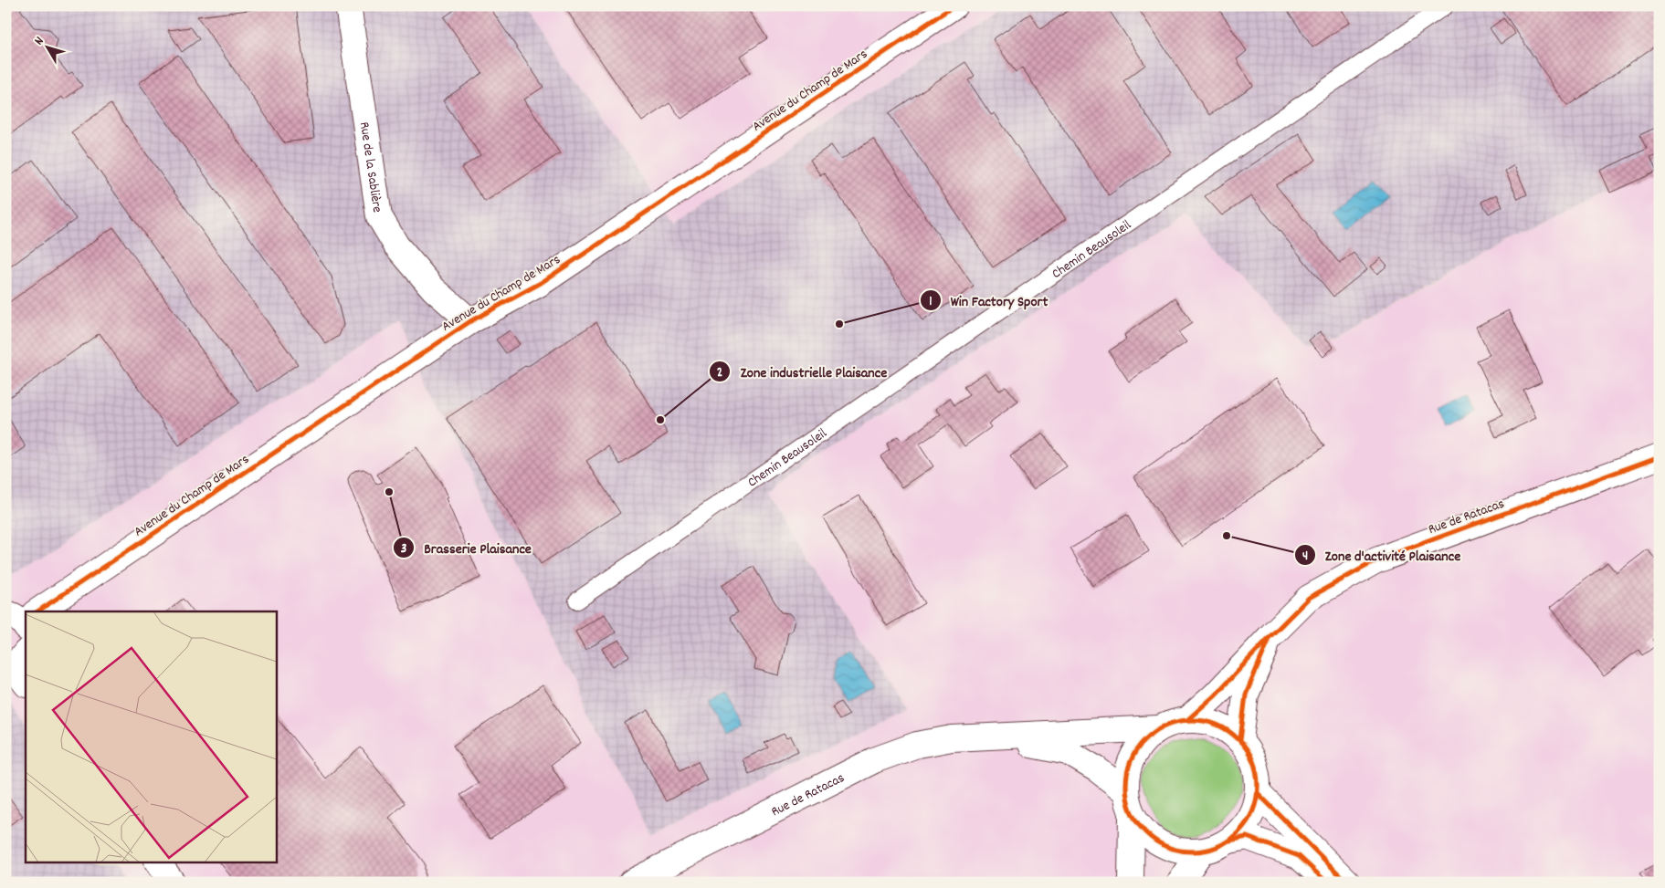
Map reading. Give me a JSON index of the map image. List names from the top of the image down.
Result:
{
  "streets": {
    "street": ["Avenue du Champ de Mars", "Rue de la Sablière", "Rue de Ratacas"],
    "lane": ["Chemin Beausoleil"]
  },
  "crossings": [
    ["Avenue du Champ de Mars", "Rue de la Sablière"]
  ],
  "places": [
    "Win Factory Sport",
    "Zone industrielle Plaisance",
    "Brasserie Plaisance",
    "Zone d'activité Plaisance"
  ],
  "north": "top left"
}
